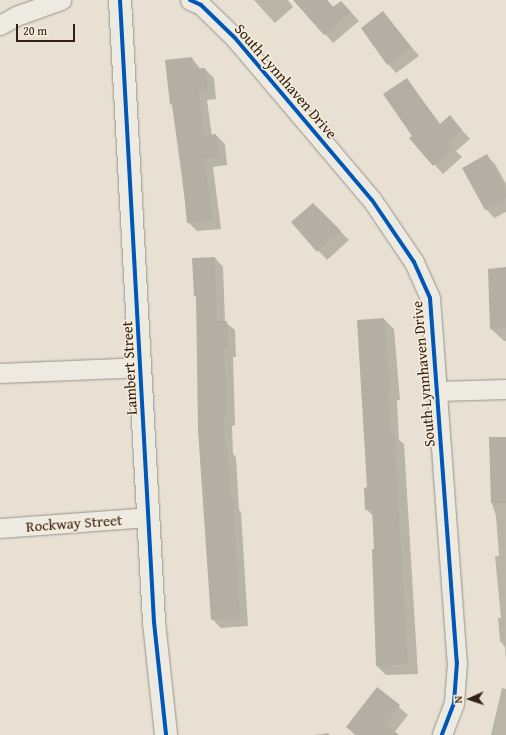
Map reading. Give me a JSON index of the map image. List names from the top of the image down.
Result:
{
  "streets": {
    "street": ["South Lynnhaven Drive", "Lambert Street", "Rockway Street"]
  },
  "crossings": [
    ["Lambert Street", "Rockway Street"]
  ],
  "scale_bar": "20 m",
  "north": "left"
}
